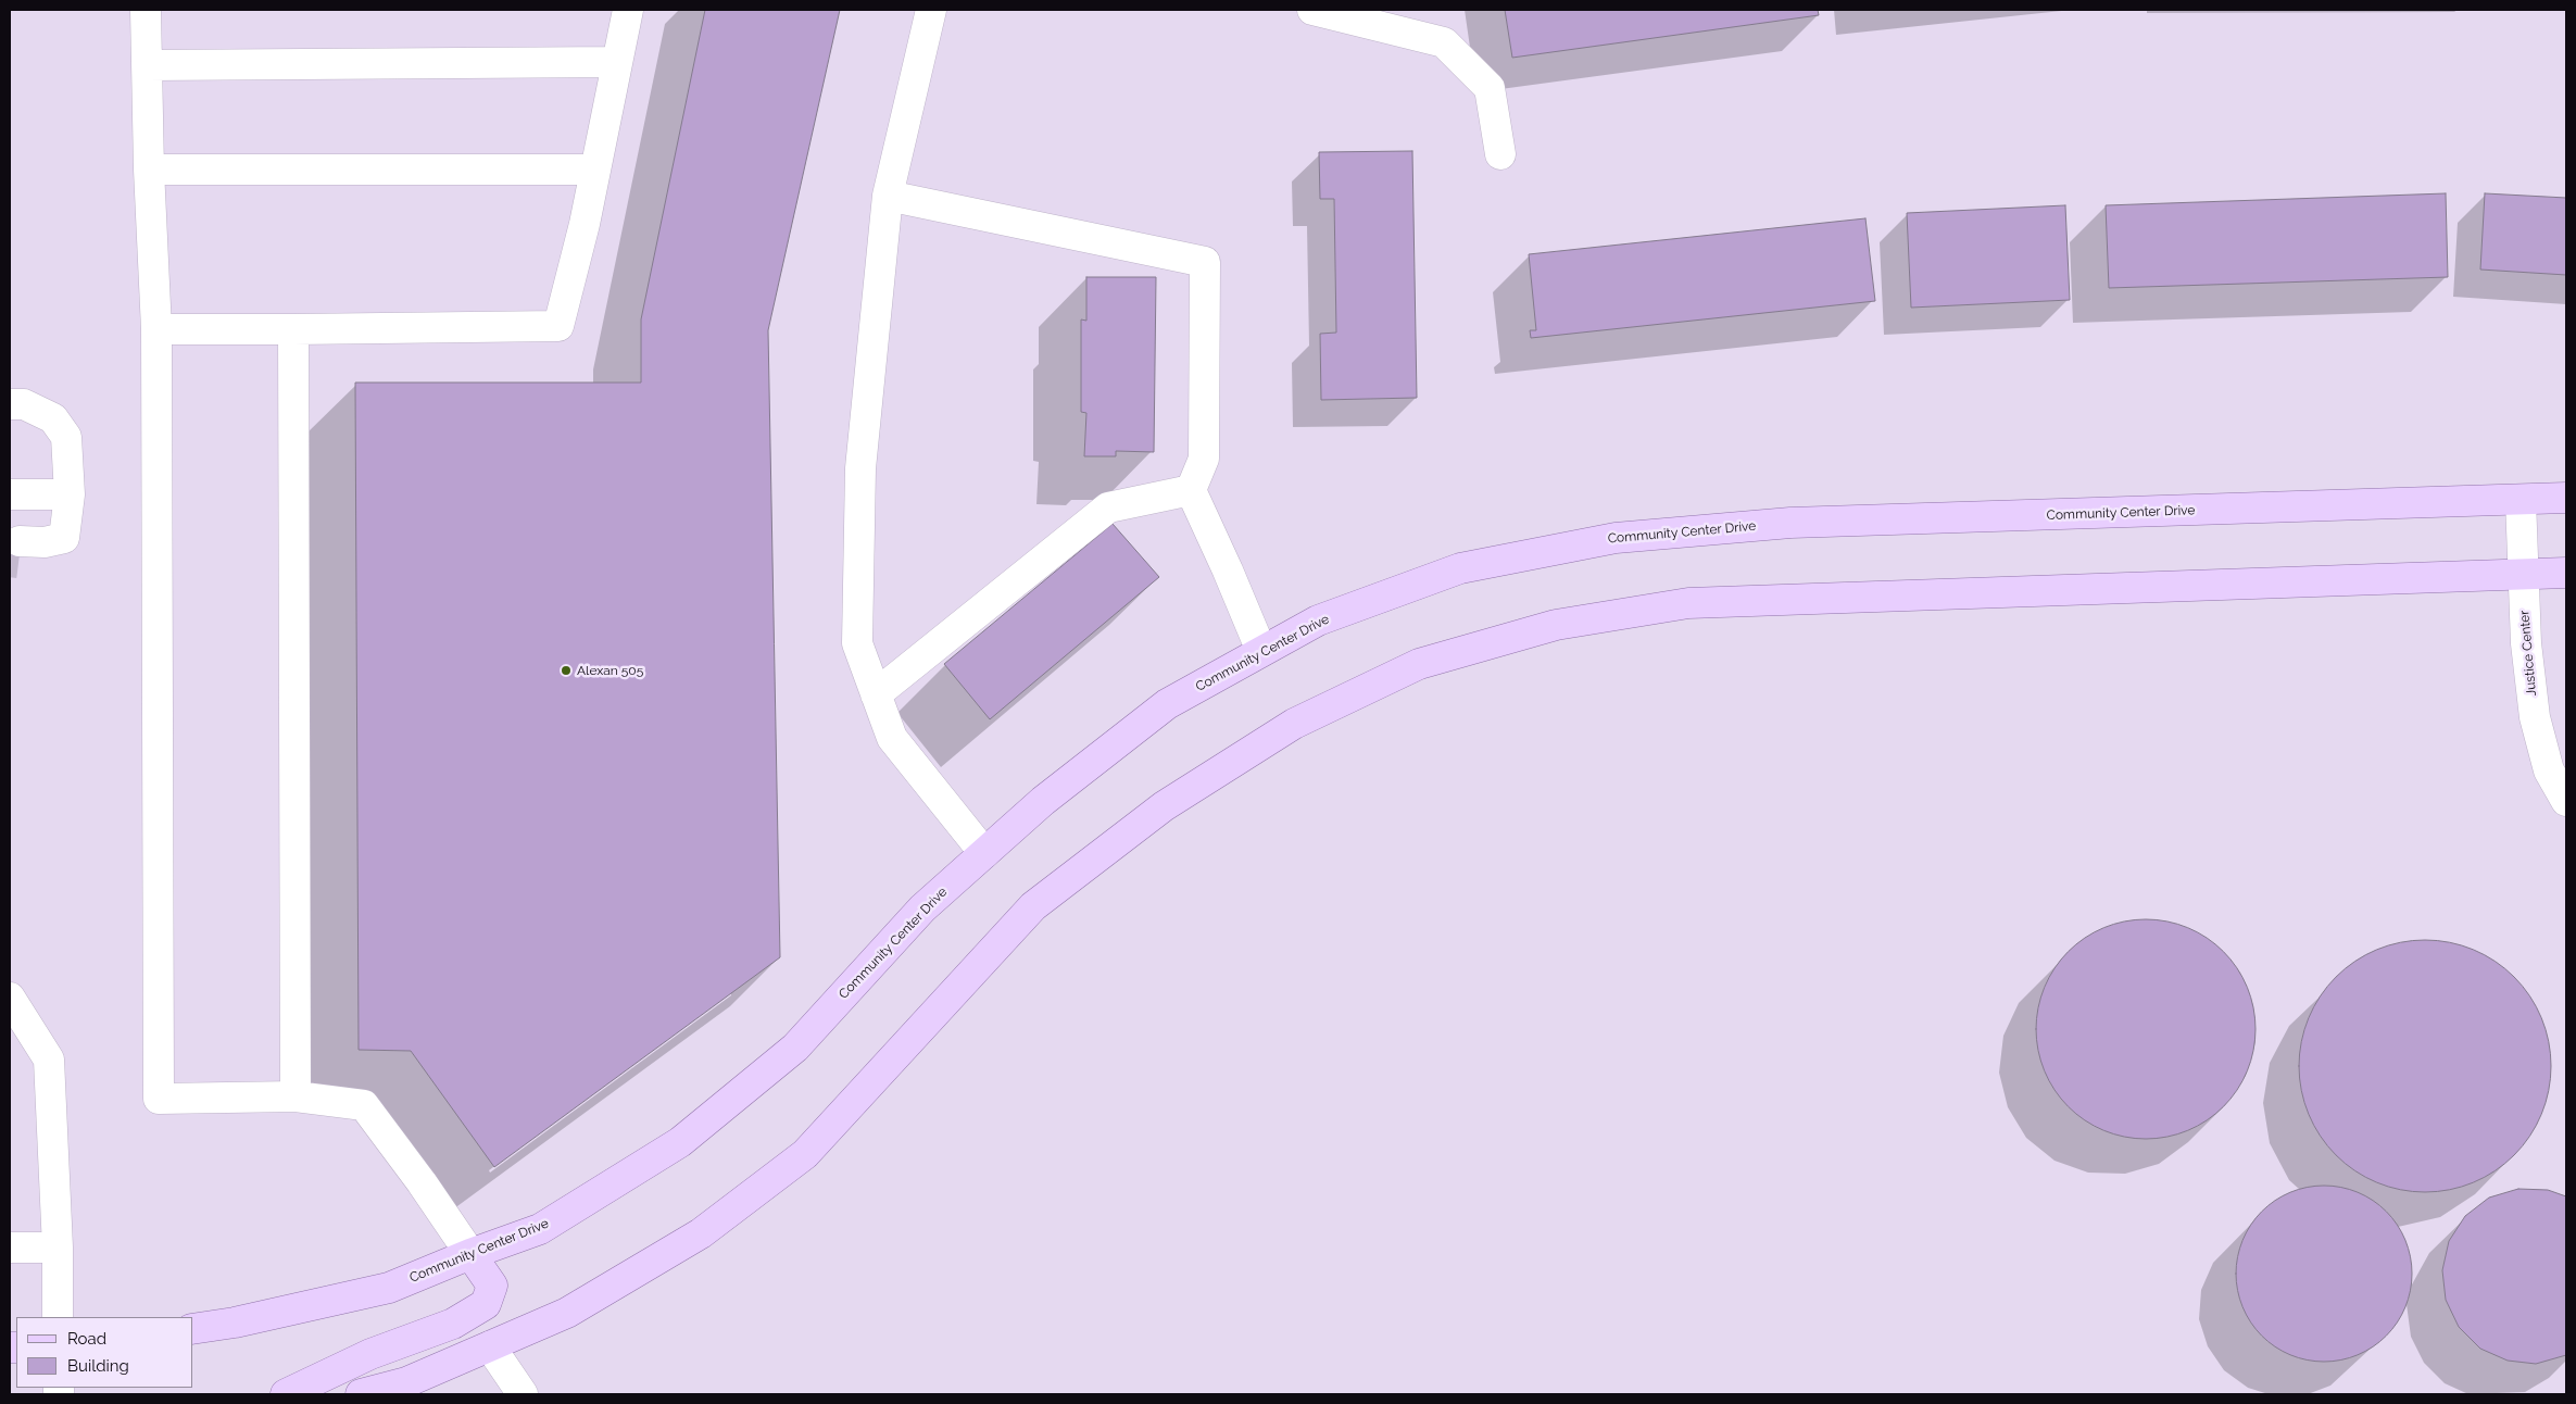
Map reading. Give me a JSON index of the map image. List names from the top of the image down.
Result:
{
  "streets": {
    "main road": ["Community Center Drive"],
    "lane": ["Justice Center"]
  },
  "crossings": [
    ["Community Center Drive", "Justice Center"]
  ],
  "places": ["Alexan 505"],
  "legend": ["Road", "Building"]
}
